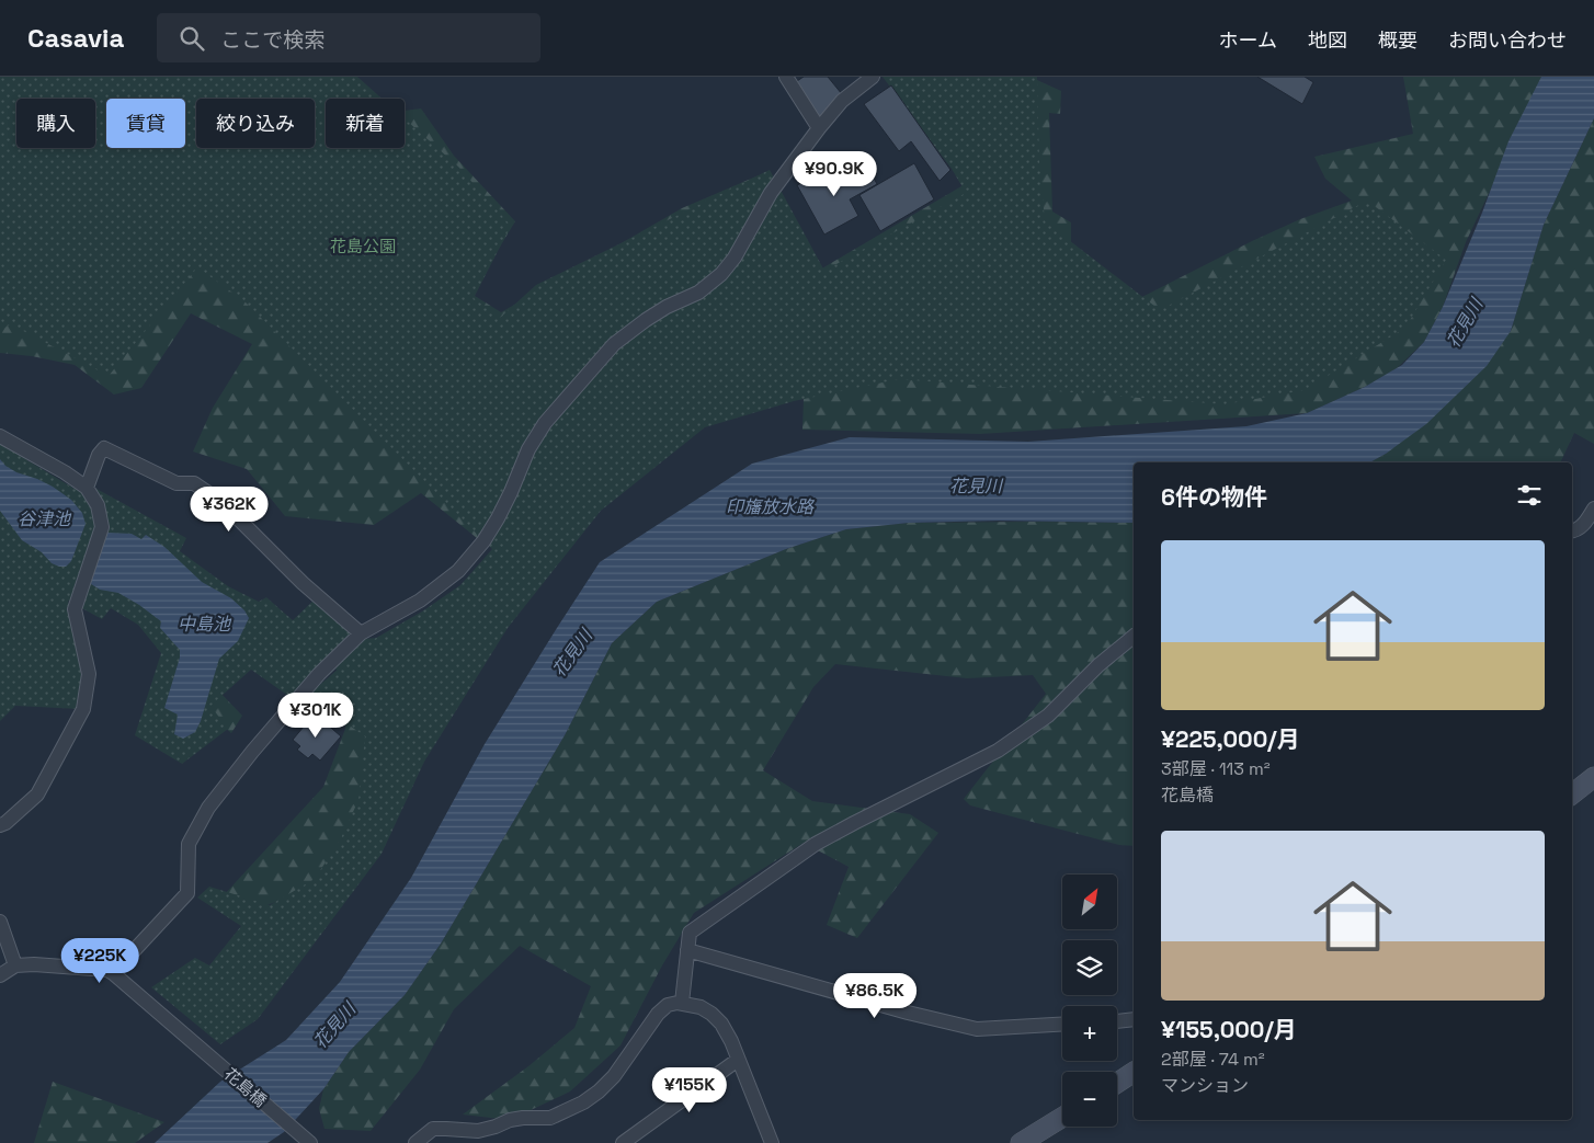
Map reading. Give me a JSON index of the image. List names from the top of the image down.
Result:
{
  "streets": {
    "street": ["花島橋"]
  },
  "water": [
    "花見川",
    "印旛放水路",
    "谷津池",
    "中島池"
  ],
  "parks": ["花島公園"],
  "north": "top right",
  "page": {
    "header": "Casavia",
    "search": "ここで検索",
    "nav": [
      "ホーム",
      "地図",
      "概要",
      "お問い合わせ"
    ],
    "chip": [
      "購入",
      "賃貸",
      "絞り込み",
      "新着"
    ],
    "price": [
      "¥90.9K",
      "¥362K",
      "¥301K",
      "¥225K",
      "¥86.5K",
      "¥155K"
    ],
    "heading": "6件の物件",
    "list": [
      {
        "name": "¥225,000/月",
        "note": "3部屋 · 113 m² · 花島橋"
      },
      {
        "name": "¥155,000/月",
        "note": "2部屋 · 74 m² · マンション"
      }
    ],
    "map_buttons": ["+", "−"]
  }
}
